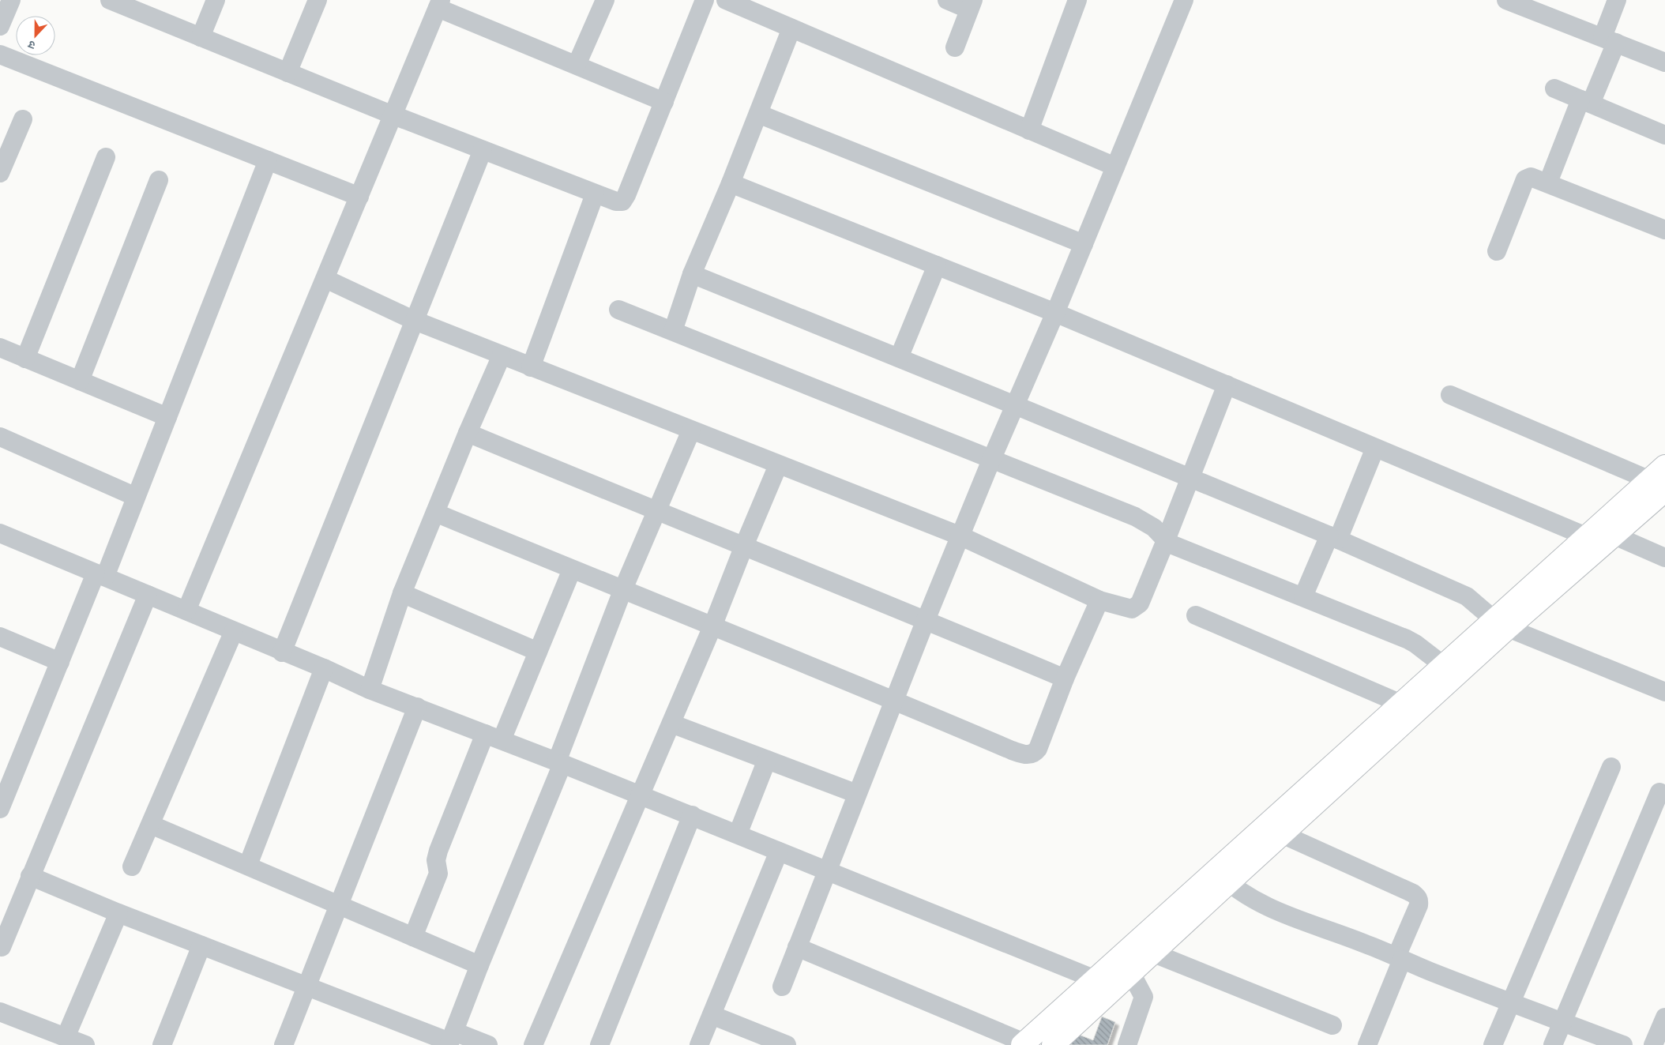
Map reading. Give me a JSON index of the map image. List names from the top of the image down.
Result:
{
  "north": "bottom"
}
